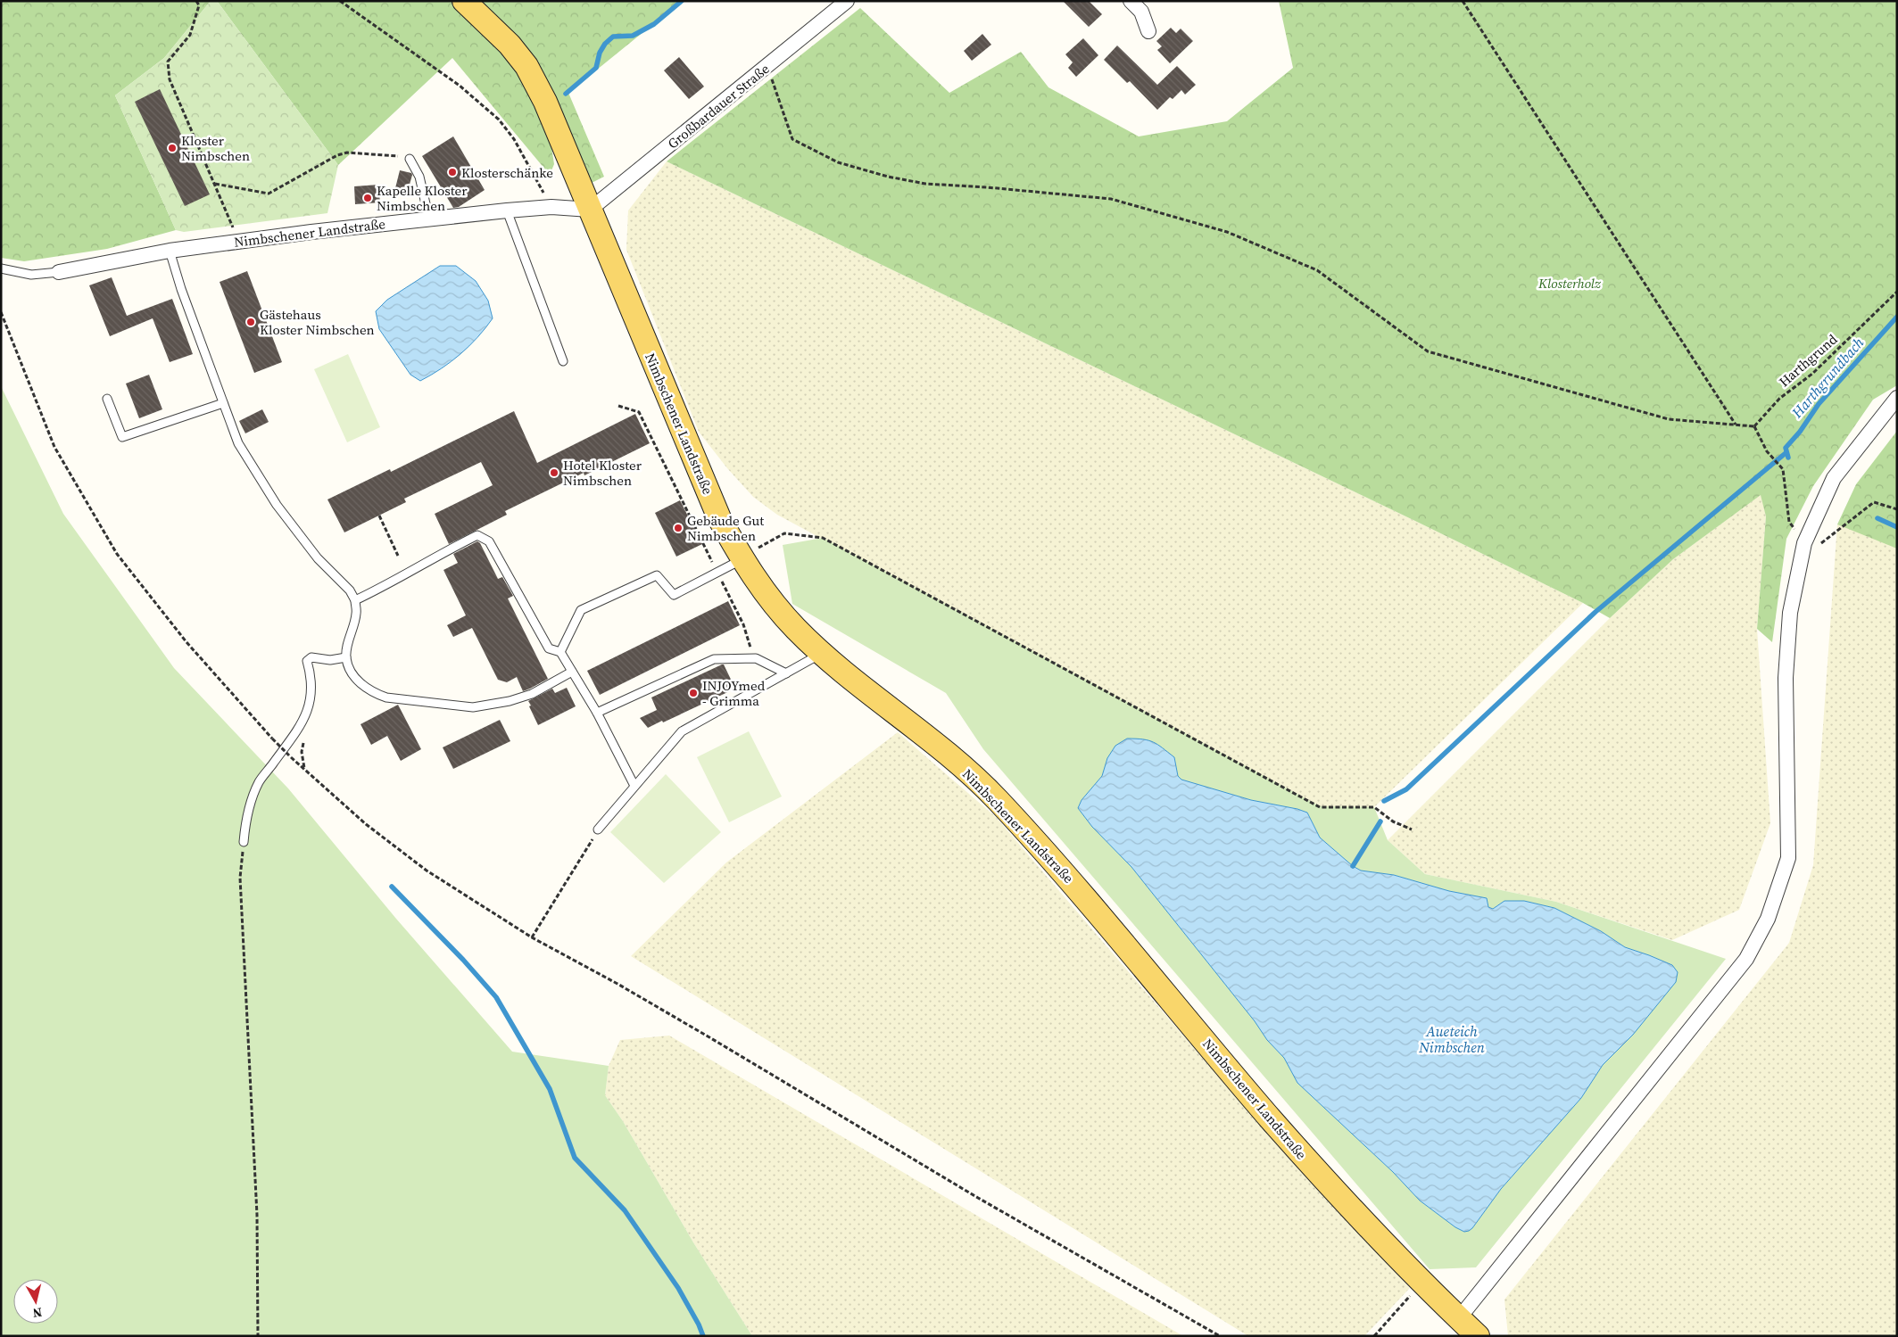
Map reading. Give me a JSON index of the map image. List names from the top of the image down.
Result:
{
  "streets": {
    "main road": ["Nimbschener Landstraße"],
    "street": ["Großbardauer Straße"],
    "path": ["Harthgrund"]
  },
  "crossings": [
    ["Großbardauer Straße", "Nimbschener Landstraße"]
  ],
  "water": ["Harthgrundbach", "Aueteich Nimbschen"],
  "parks": ["Klosterholz"],
  "places": [
    "Kloster Nimbschen",
    "Klosterschänke",
    "Kapelle Kloster Nimbschen",
    "Gästehaus Kloster Nimbschen",
    "Hotel Kloster Nimbschen",
    "Gebäude Gut Nimbschen",
    "INJOYmed - Grimma"
  ],
  "north": "bottom"
}
